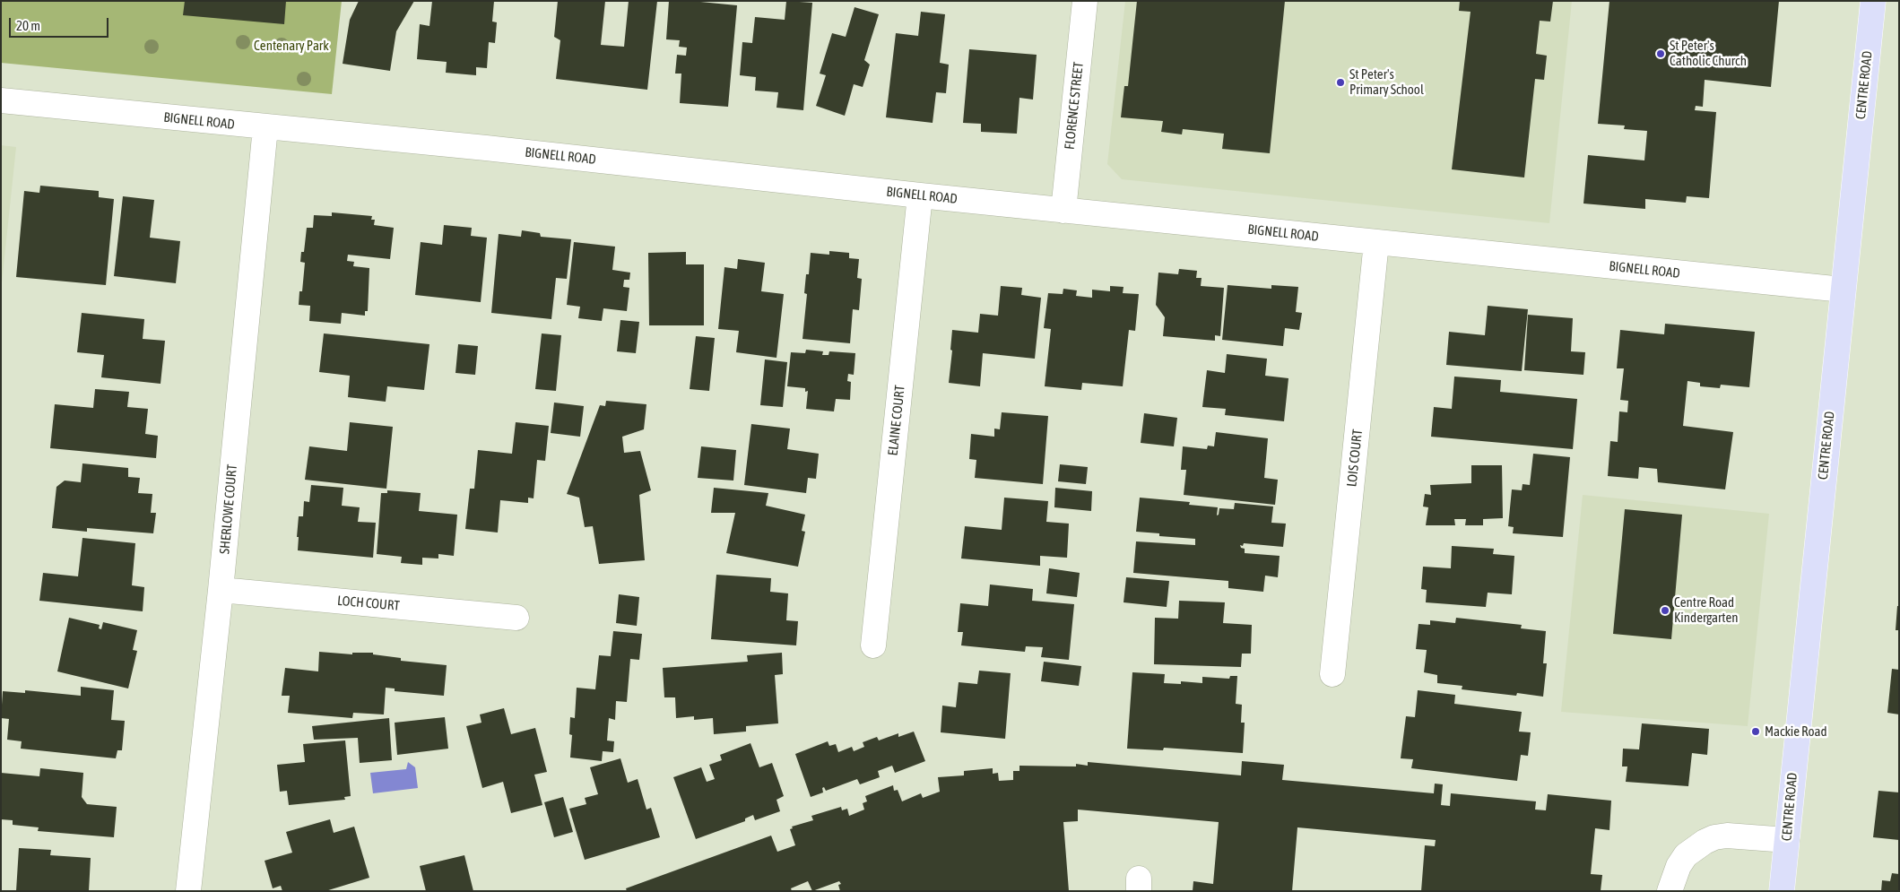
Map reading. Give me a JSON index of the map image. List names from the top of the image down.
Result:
{
  "streets": {
    "main road": ["CENTRE ROAD"],
    "street": [
      "FLORENCE STREET",
      "BIGNELL ROAD",
      "ELAINE COURT",
      "LOIS COURT",
      "SHERLOWE COURT",
      "LOCH COURT"
    ]
  },
  "crossings": [
    ["CENTRE ROAD", "BIGNELL ROAD"],
    ["FLORENCE STREET", "BIGNELL ROAD"],
    ["BIGNELL ROAD", "ELAINE COURT"],
    ["BIGNELL ROAD", "LOIS COURT"],
    ["BIGNELL ROAD", "SHERLOWE COURT"],
    ["SHERLOWE COURT", "LOCH COURT"]
  ],
  "parks": ["Centenary Park"],
  "places": [
    "St Peter's Catholic Church",
    "St Peter's Primary School",
    "Centre Road Kindergarten",
    "Mackie Road"
  ],
  "scale_bar": "20 m"
}
